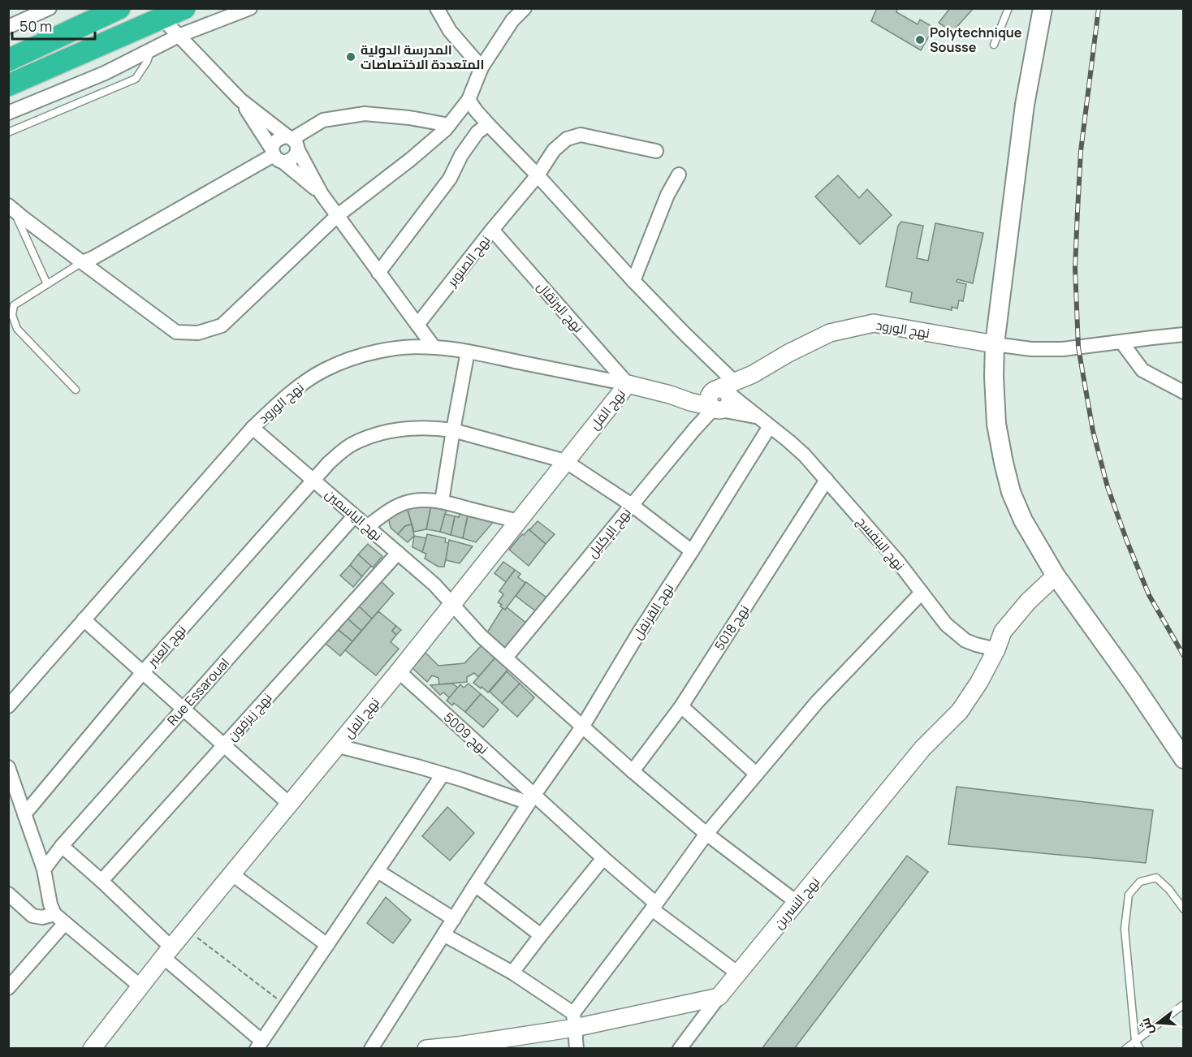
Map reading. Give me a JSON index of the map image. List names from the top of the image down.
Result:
{
  "streets": {
    "street": [
      "نهج الصنوبر",
      "نهج البرتقال",
      "نهج الورود",
      "نهج الفل",
      "نهج الياسمين",
      "نهج الإكليل",
      "نهج البنفسج",
      "نهج القرنفل",
      "نهج 5018",
      "نهج العنبر",
      "Rue Essaroual",
      "نهج زيزفون",
      "نهج 5009",
      "نهج النسرين"
    ]
  },
  "crossings": [
    ["نهج الصنوبر", "نهج البرتقال"],
    ["نهج البرتقال", "نهج الورود"],
    ["نهج البرتقال", "نهج الفل"],
    ["نهج الورود", "نهج الفل"],
    ["نهج الورود", "نهج الياسمين"],
    ["نهج الورود", "نهج الإكليل"],
    ["نهج الورود", "نهج البنفسج"],
    ["نهج الفل", "نهج الياسمين"],
    ["نهج الفل", "نهج العنبر"],
    ["نهج الفل", "نهج 5009"],
    ["نهج الياسمين", "نهج الإكليل"],
    ["نهج الياسمين", "نهج القرنفل"],
    ["نهج الياسمين", "نهج 5018"],
    ["نهج الياسمين", "نهج العنبر"],
    ["نهج الياسمين", "Rue Essaroual"],
    ["نهج الياسمين", "نهج زيزفون"],
    ["نهج الياسمين", "نهج النسرين"],
    ["نهج الإكليل", "نهج البنفسج"],
    ["نهج الإكليل", "نهج العنبر"],
    ["نهج البنفسج", "نهج القرنفل"],
    ["نهج البنفسج", "نهج 5018"],
    ["نهج البنفسج", "نهج النسرين"],
    ["نهج القرنفل", "نهج العنبر"],
    ["نهج القرنفل", "نهج 5009"],
    ["نهج 5009", "نهج النسرين"]
  ],
  "places": ["Polytechnique Sousse", "المدرسة الدولية المتعددة الاختصاصات"],
  "scale_bar": "50 m",
  "north": "left"
}
